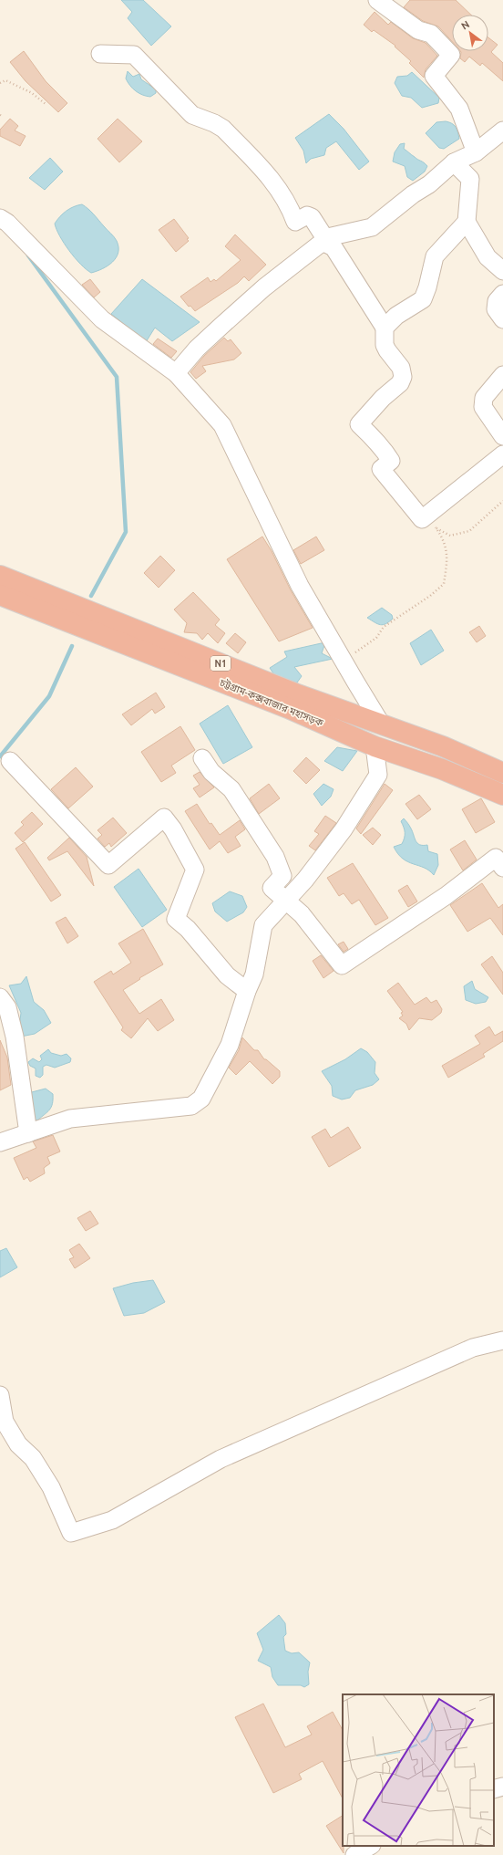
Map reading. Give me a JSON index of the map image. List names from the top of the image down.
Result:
{
  "streets": {
    "highway": ["N1", "চট্টগ্রাম-কক্সবাজার মহাসড়ক"]
  },
  "north": "top left"
}
